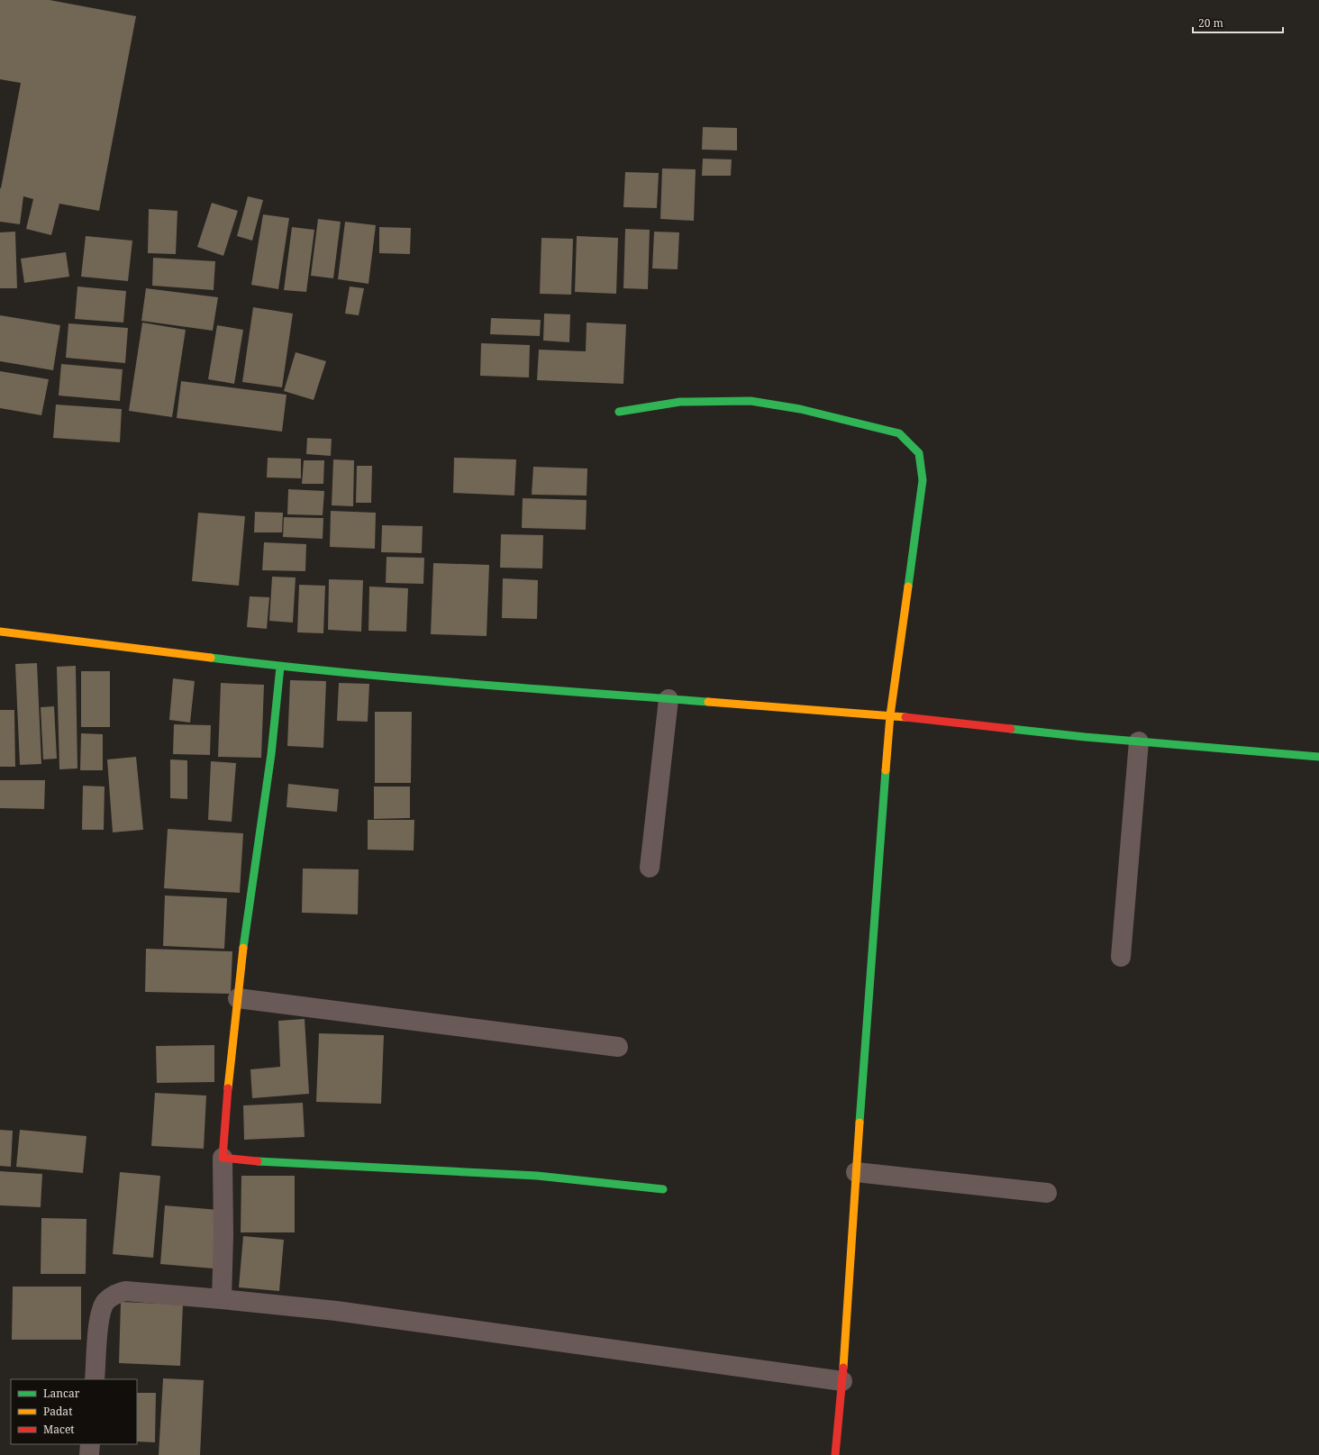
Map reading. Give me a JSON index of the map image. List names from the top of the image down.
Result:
{
  "legend": ["Lancar", "Padat", "Macet"],
  "scale_bar": "20 m"
}
